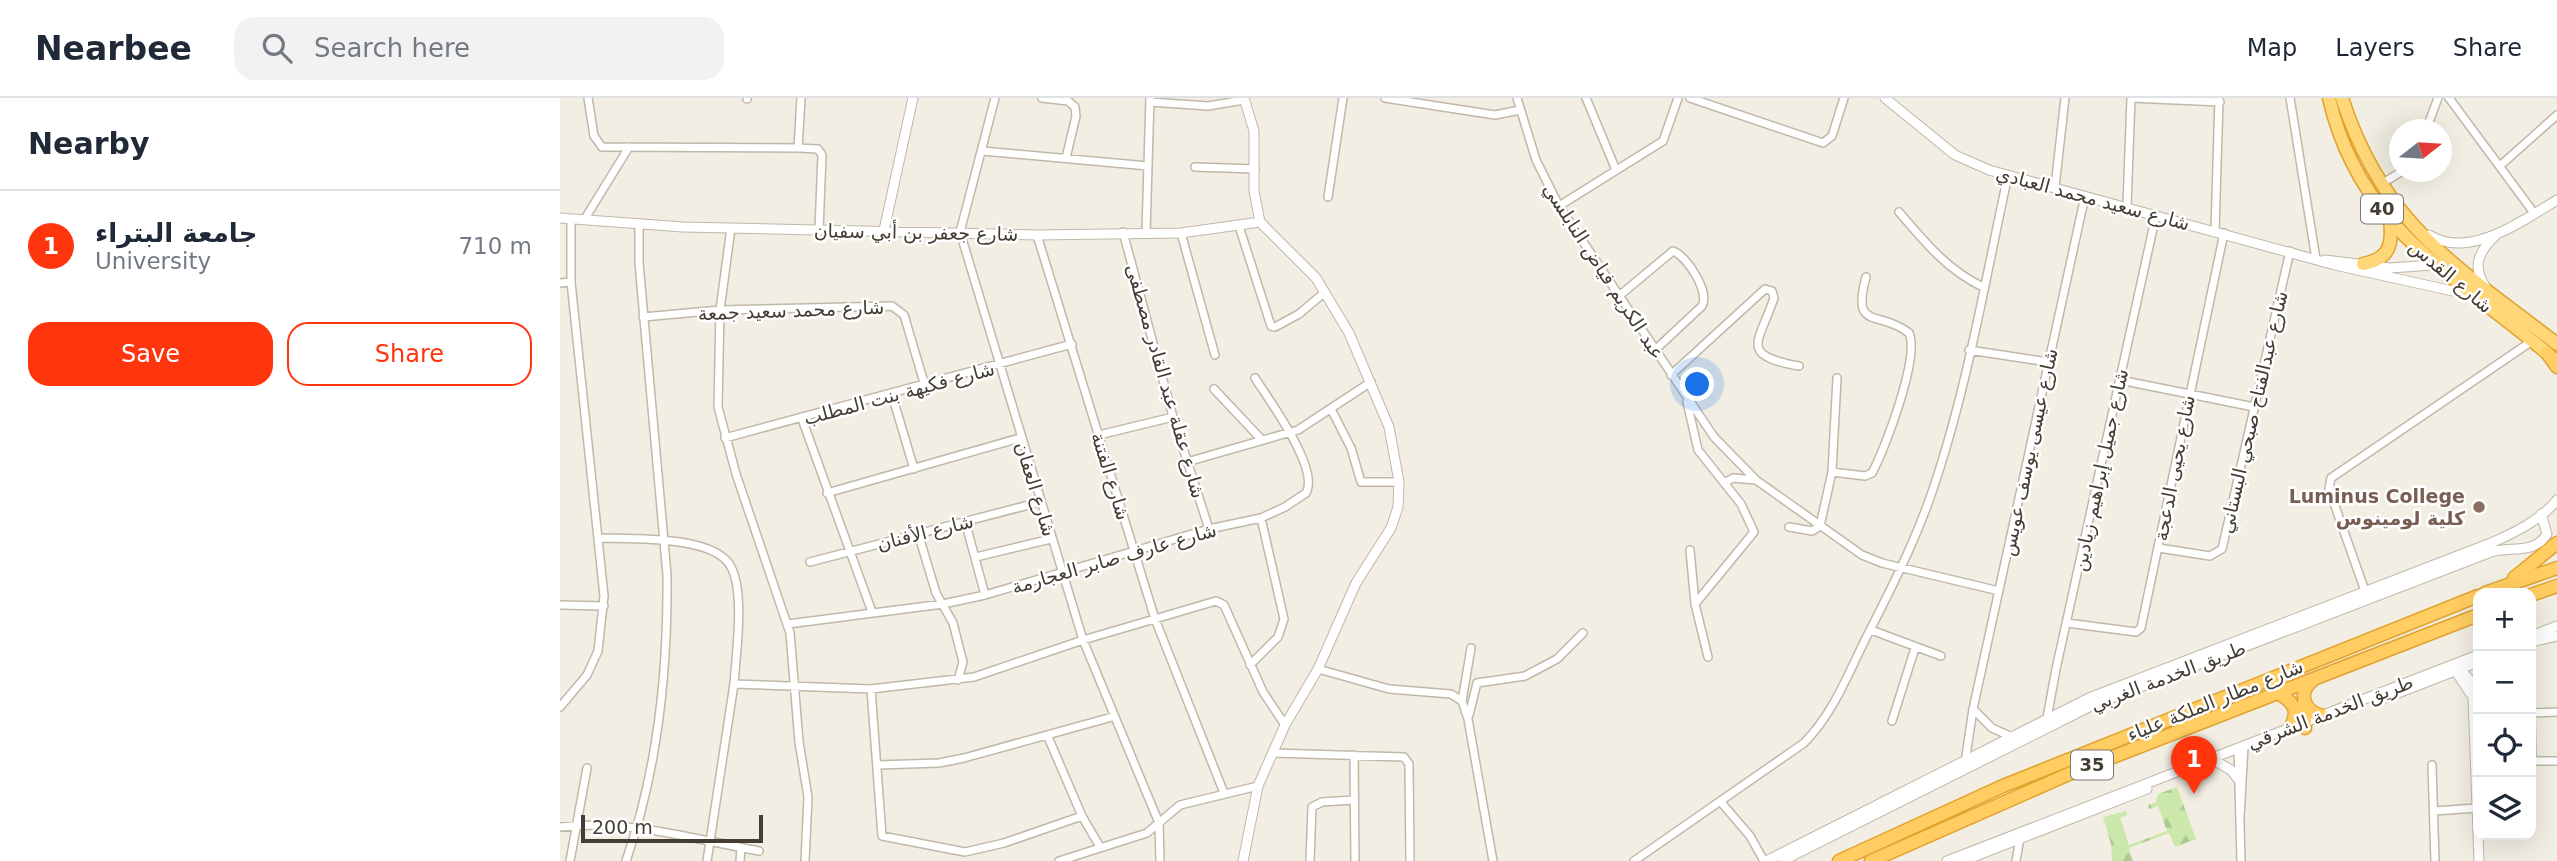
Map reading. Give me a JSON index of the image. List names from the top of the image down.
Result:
{
  "streets": {
    "highway": [
      "40",
      "شارع القدس",
      "شارع مطار الملكة علياء",
      "35"
    ],
    "street": [
      "شارع سعيد محمد العبادي",
      "شارع جعفر بن أبي سفيان",
      "عبد الكريم فياض النابلسي",
      "شارع محمد سعيد جمعة",
      "شارع عقلة عبد القادر مصطفى",
      "شارع فكيهة بنت المطلب",
      "شارع عبدالفتاح صبحي البستاني",
      "شارع عيسى يوسف عويس",
      "شارع يحيى الدعجة",
      "شارع جميل إبراهيم زيادين",
      "شارع الفتنة",
      "شارع العفان",
      "شارع الأفنان",
      "شارع عارف صابر العجارمة",
      "طريق الخدمة الغربي",
      "طريق الخدمة الشرقي"
    ]
  },
  "crossings": [
    ["شارع سعيد محمد العبادي", "شارع القدس"],
    ["شارع سعيد محمد العبادي", "شارع عبدالفتاح صبحي البستاني"],
    ["شارع سعيد محمد العبادي", "شارع عيسى يوسف عويس"],
    ["شارع سعيد محمد العبادي", "شارع يحيى الدعجة"],
    ["شارع سعيد محمد العبادي", "شارع جميل إبراهيم زيادين"],
    ["شارع جعفر بن أبي سفيان", "شارع عقلة عبد القادر مصطفى"],
    ["شارع جعفر بن أبي سفيان", "شارع الفتنة"],
    ["شارع جعفر بن أبي سفيان", "شارع العفان"],
    ["عبد الكريم فياض النابلسي", "شارع عيسى يوسف عويس"],
    ["شارع محمد سعيد جمعة", "شارع فكيهة بنت المطلب"],
    ["شارع عقلة عبد القادر مصطفى", "شارع عارف صابر العجارمة"],
    ["شارع فكيهة بنت المطلب", "شارع الفتنة"],
    ["شارع فكيهة بنت المطلب", "شارع العفان"],
    ["شارع عبدالفتاح صبحي البستاني", "شارع يحيى الدعجة"],
    ["شارع عيسى يوسف عويس", "طريق الخدمة الغربي"],
    ["شارع يحيى الدعجة", "شارع جميل إبراهيم زيادين"],
    ["شارع جميل إبراهيم زيادين", "طريق الخدمة الغربي"],
    ["شارع الفتنة", "شارع عارف صابر العجارمة"],
    ["شارع العفان", "شارع الأفنان"],
    ["شارع العفان", "شارع عارف صابر العجارمة"]
  ],
  "places": ["Luminus College كلية لومينوس"],
  "scale_bar": "200 m",
  "north": "right",
  "page": {
    "header": "Nearbee",
    "search": "Search here",
    "nav": ["Map", "Layers", "Share"],
    "heading": "Nearby",
    "list": [
      {
        "mark": "1",
        "name": "جامعة البتراء",
        "note": "University",
        "value": "710 m"
      }
    ],
    "buttons": ["Save", "Share"],
    "map_buttons": ["+", "−"],
    "pins": "1",
    "scale": "200 m"
  }
}
